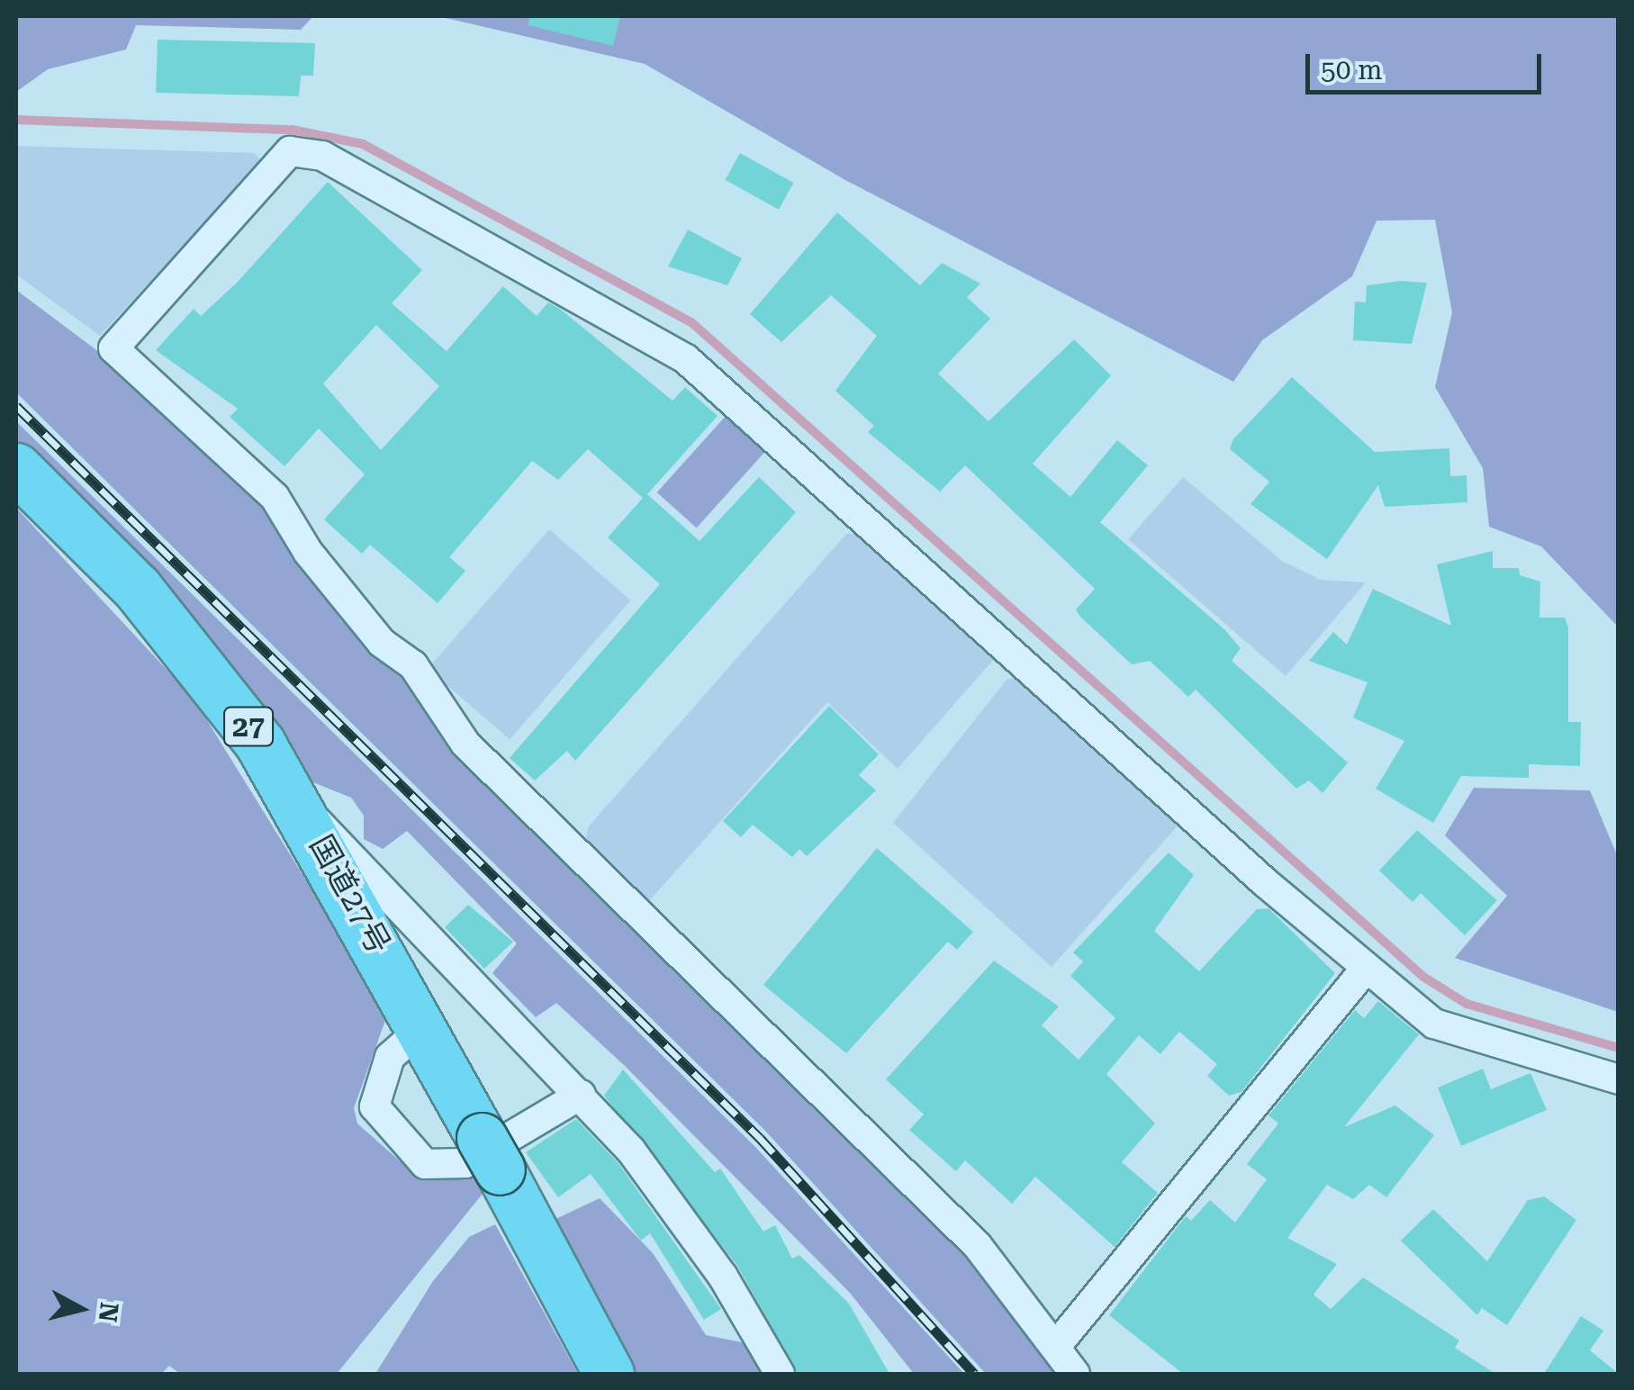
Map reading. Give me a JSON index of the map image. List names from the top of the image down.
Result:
{
  "streets": {
    "highway": ["27", "国道27号"]
  },
  "scale_bar": "50 m",
  "north": "right"
}
